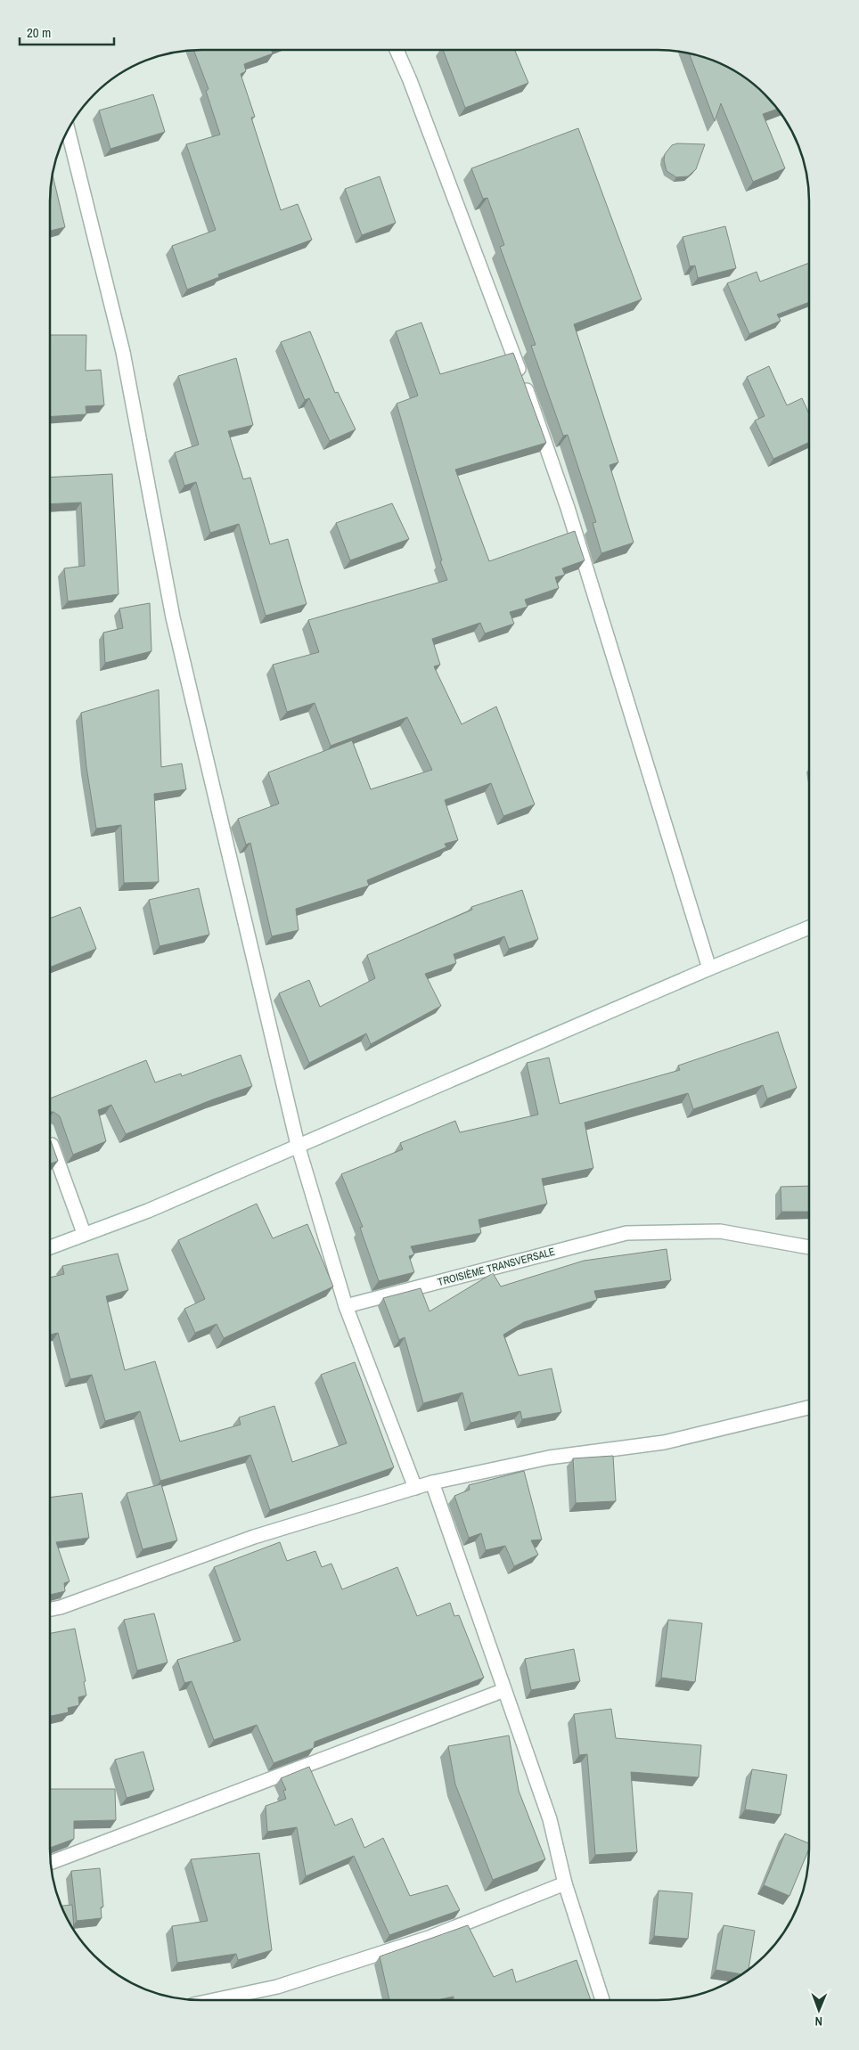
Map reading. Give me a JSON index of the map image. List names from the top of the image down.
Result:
{
  "streets": {
    "street": ["TROISIÈME TRANSVERSALE"]
  },
  "scale_bar": "20 m",
  "north": "bottom"
}
